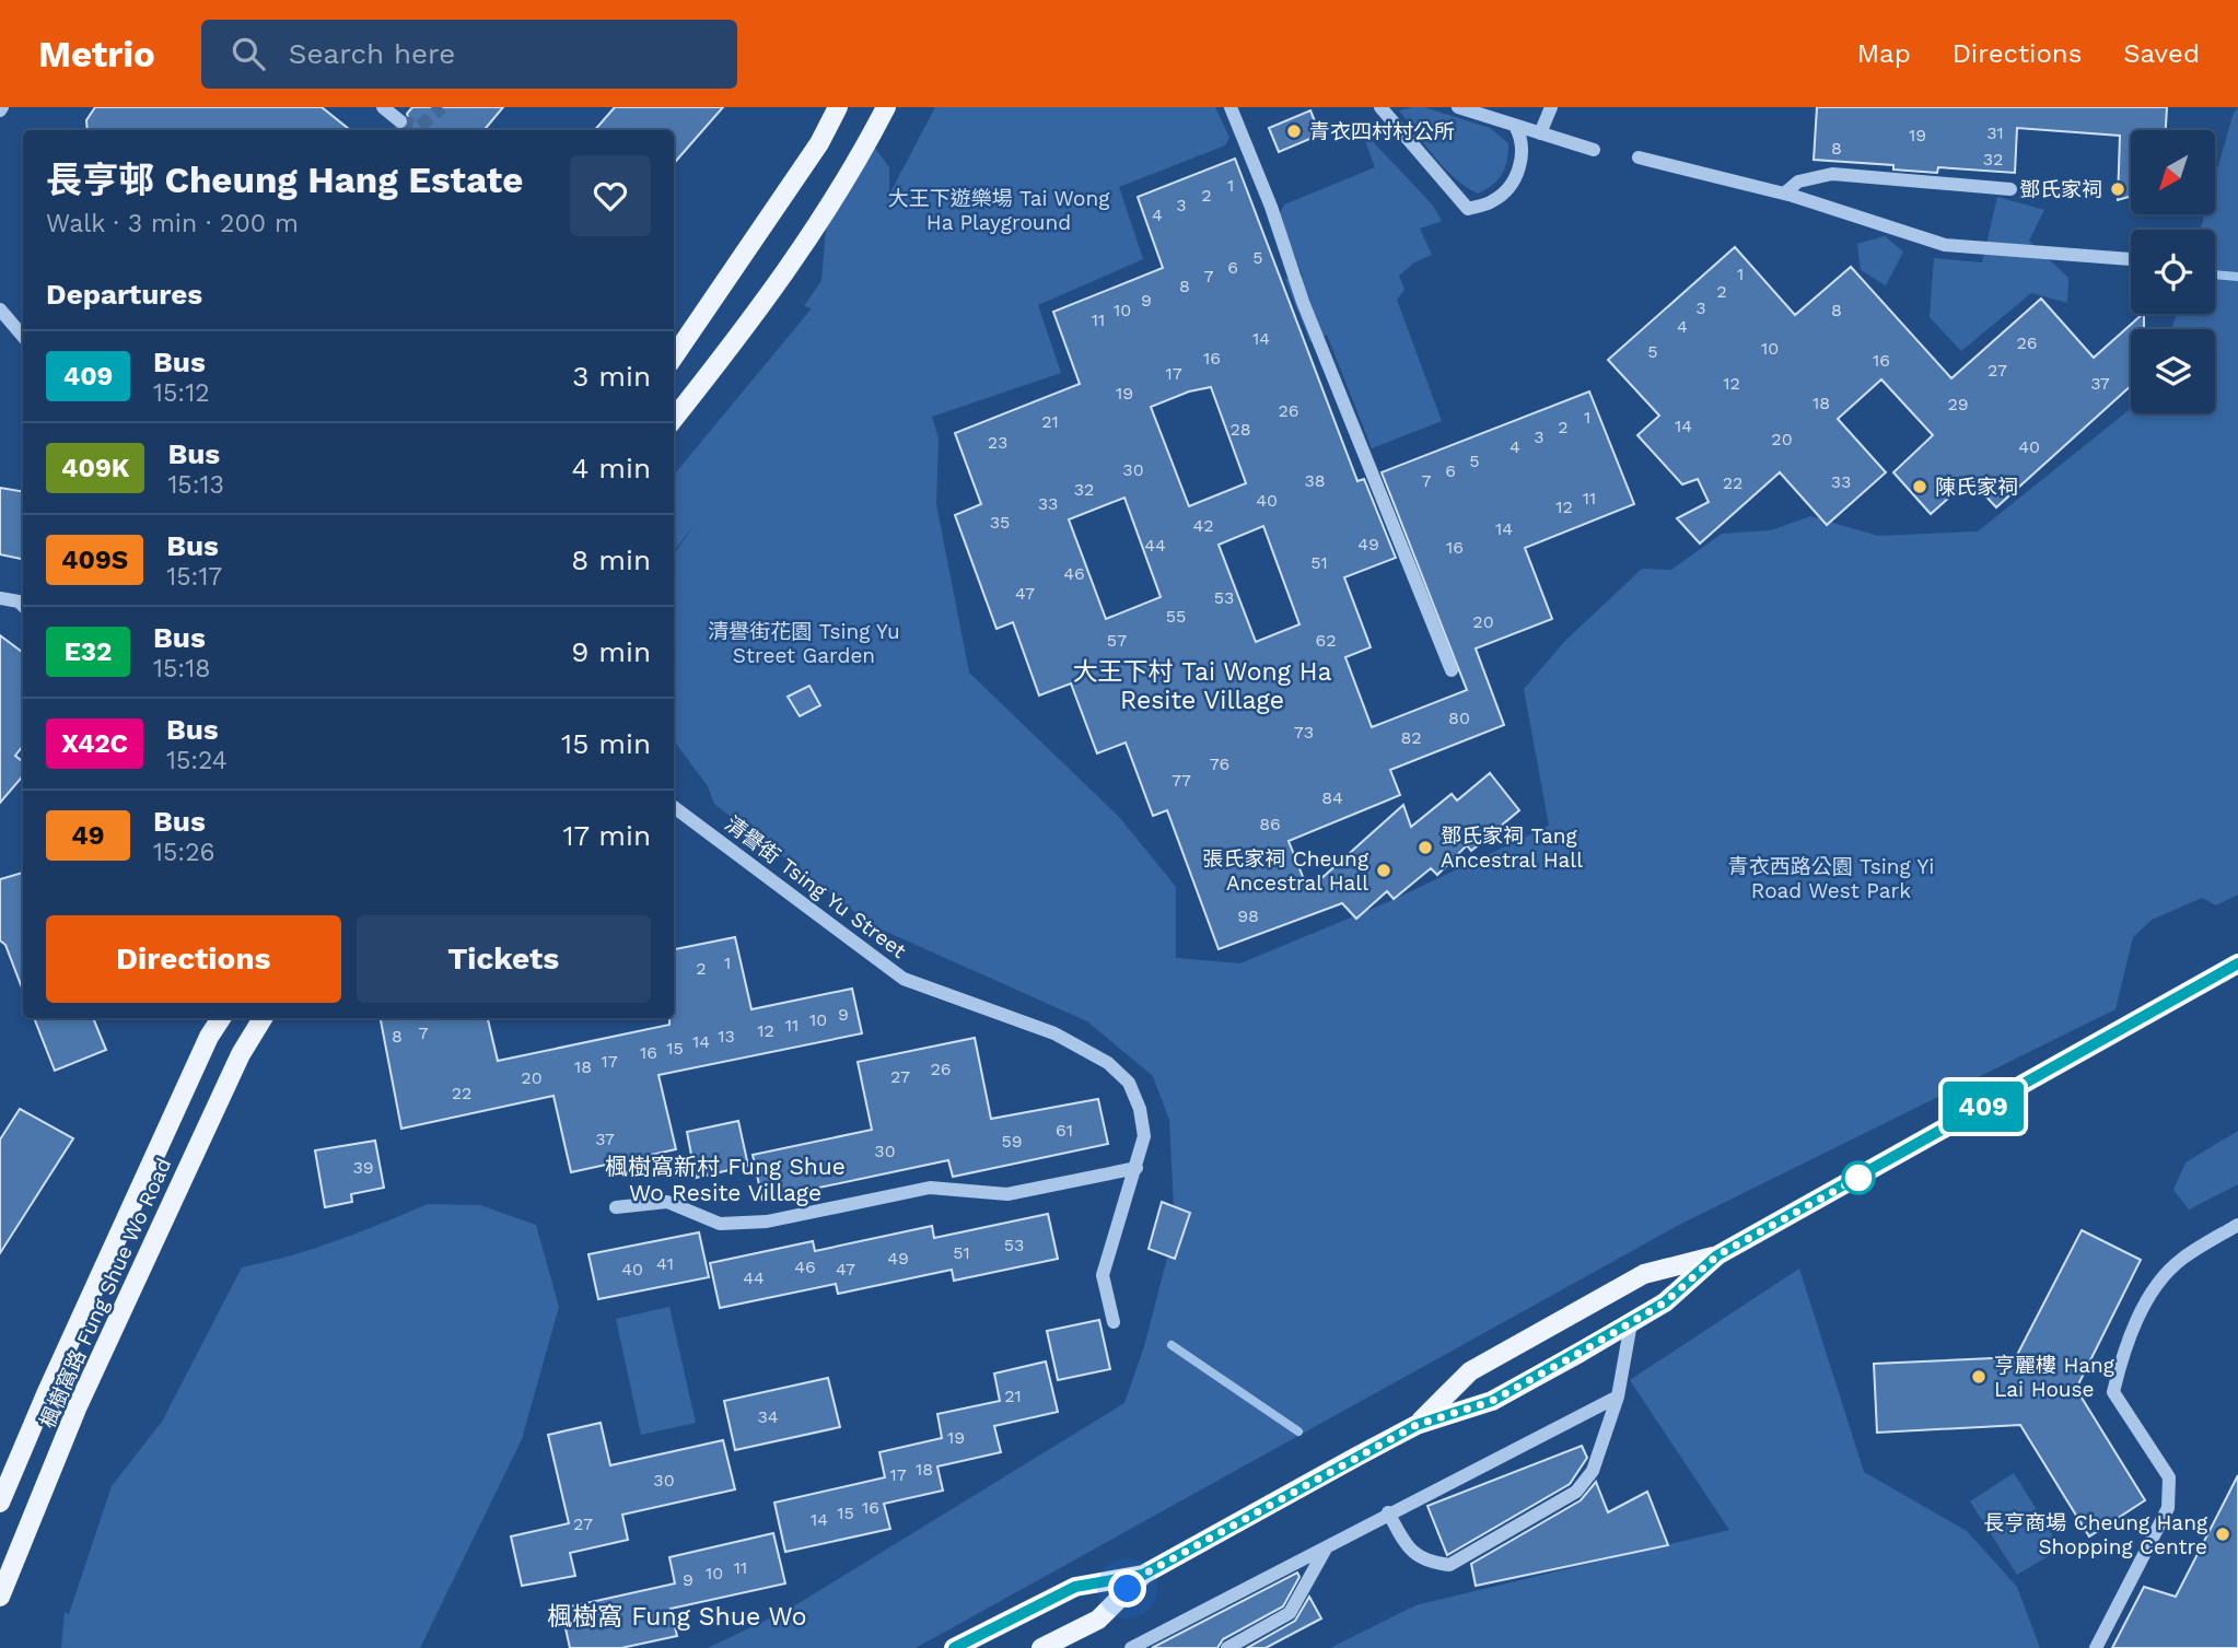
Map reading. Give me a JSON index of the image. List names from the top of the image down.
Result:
{
  "streets": {
    "main road": ["楓樹窩路 Fung Shue Wo Road"],
    "street": ["清譽街 Tsing Yu Street"]
  },
  "districts": ["大王下村 Tai Wong Ha Resite Village", "楓樹窩新村 Fung Shue Wo Resite Village", "楓樹窩 Fung Shue Wo"],
  "parks": ["大王下遊樂場 Tai Wong Ha Playground", "清譽街花園 Tsing Yu Street Garden", "青衣西路公園 Tsing Yi Road West Park"],
  "places": [
    "青衣四村村公所",
    "鄧氏家祠",
    "陳氏家祠",
    "鄧氏家祠 Tang Ancestral Hall",
    "張氏家祠 Cheung Ancestral Hall",
    "亨麗樓 Hang Lai House",
    "長亨商場 Cheung Hang Shopping Centre"
  ],
  "lines": ["bus line 409"],
  "house_numbers": [
    "31",
    "19",
    "8",
    "32",
    "1",
    "2",
    "3",
    "4",
    "5",
    "6",
    "1",
    "7",
    "8",
    "2",
    "9",
    "3",
    "10",
    "8",
    "11",
    "4",
    "14",
    "26",
    "10",
    "5",
    "16",
    "16",
    "27",
    "17",
    "12",
    "37",
    "19",
    "18",
    "29",
    "26",
    "1",
    "21",
    "14",
    "2",
    "28",
    "3",
    "20",
    "23",
    "4",
    "40",
    "5",
    "30",
    "6",
    "38",
    "7",
    "33",
    "22",
    "32",
    "11",
    "40",
    "33",
    "12",
    "35",
    "42",
    "14",
    "49",
    "44",
    "16",
    "51",
    "46",
    "47",
    "53",
    "55",
    "20",
    "57",
    "62",
    "80",
    "73",
    "82",
    "76",
    "77",
    "84",
    "86",
    "98",
    "1",
    "2",
    "9",
    "10",
    "11",
    "12",
    "7",
    "8",
    "13",
    "14",
    "15",
    "16",
    "17",
    "18",
    "26",
    "27",
    "20",
    "22",
    "61",
    "37",
    "59",
    "30",
    "39",
    "53",
    "51",
    "49",
    "41",
    "46",
    "40",
    "47",
    "44",
    "21",
    "34",
    "19",
    "18",
    "17",
    "30",
    "16",
    "15",
    "14",
    "27",
    "11",
    "10",
    "9"
  ],
  "north": "bottom left",
  "page": {
    "header": "Metrio",
    "search": "Search here",
    "nav": ["Map", "Directions", "Saved"],
    "on_map": "409",
    "heading": [
      ["長亨邨 Cheung Hang Estate", "Walk · 3 min · 200 m"],
      "Departures"
    ],
    "list": [
      {
        "mark": "409",
        "name": "Bus",
        "note": "15:12",
        "value": "3 min"
      },
      {
        "mark": "409K",
        "name": "Bus",
        "note": "15:13",
        "value": "4 min"
      },
      {
        "mark": "409S",
        "name": "Bus",
        "note": "15:17",
        "value": "8 min"
      },
      {
        "mark": "E32",
        "name": "Bus",
        "note": "15:18",
        "value": "9 min"
      },
      {
        "mark": "X42C",
        "name": "Bus",
        "note": "15:24",
        "value": "15 min"
      },
      {
        "mark": "49",
        "name": "Bus",
        "note": "15:26",
        "value": "17 min"
      }
    ],
    "buttons": ["Directions", "Tickets"]
  }
}
